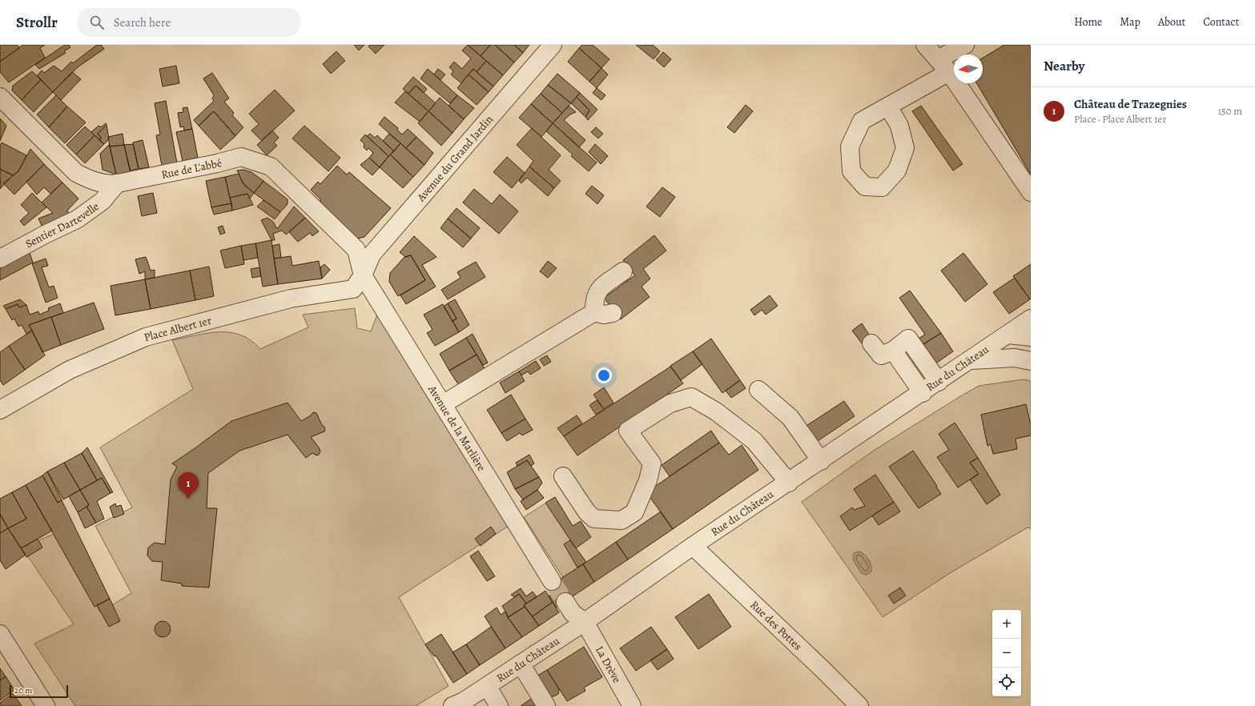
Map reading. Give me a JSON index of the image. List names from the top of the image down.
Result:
{
  "streets": {
    "street": [
      "Avenue du Grand Jardin",
      "Rue de L'abbé",
      "Sentier Dartevelle",
      "Place Albert 1er",
      "Rue du Château",
      "Avenue de la Marlière",
      "Rue des Pottes",
      "La Drève"
    ]
  },
  "crossings": [
    ["Avenue du Grand Jardin", "Rue de L'abbé"],
    ["Avenue du Grand Jardin", "Place Albert 1er"],
    ["Avenue du Grand Jardin", "Avenue de la Marlière"],
    ["Rue de L'abbé", "Sentier Dartevelle"],
    ["Rue de L'abbé", "Place Albert 1er"],
    ["Rue de L'abbé", "Avenue de la Marlière"],
    ["Place Albert 1er", "Avenue de la Marlière"],
    ["Rue du Château", "Rue des Pottes"],
    ["Rue du Château", "La Drève"]
  ],
  "scale_bar": "20 m",
  "north": "left",
  "page": {
    "header": "Strollr",
    "search": "Search here",
    "nav": [
      "Home",
      "Map",
      "About",
      "Contact"
    ],
    "heading": "Nearby",
    "list": [
      {
        "mark": "1",
        "name": "Château de Trazegnies",
        "note": "Place · Place Albert 1er",
        "value": "150 m"
      }
    ],
    "pins": "1",
    "map_buttons": ["+", "−"],
    "scale": "20 m"
  }
}
